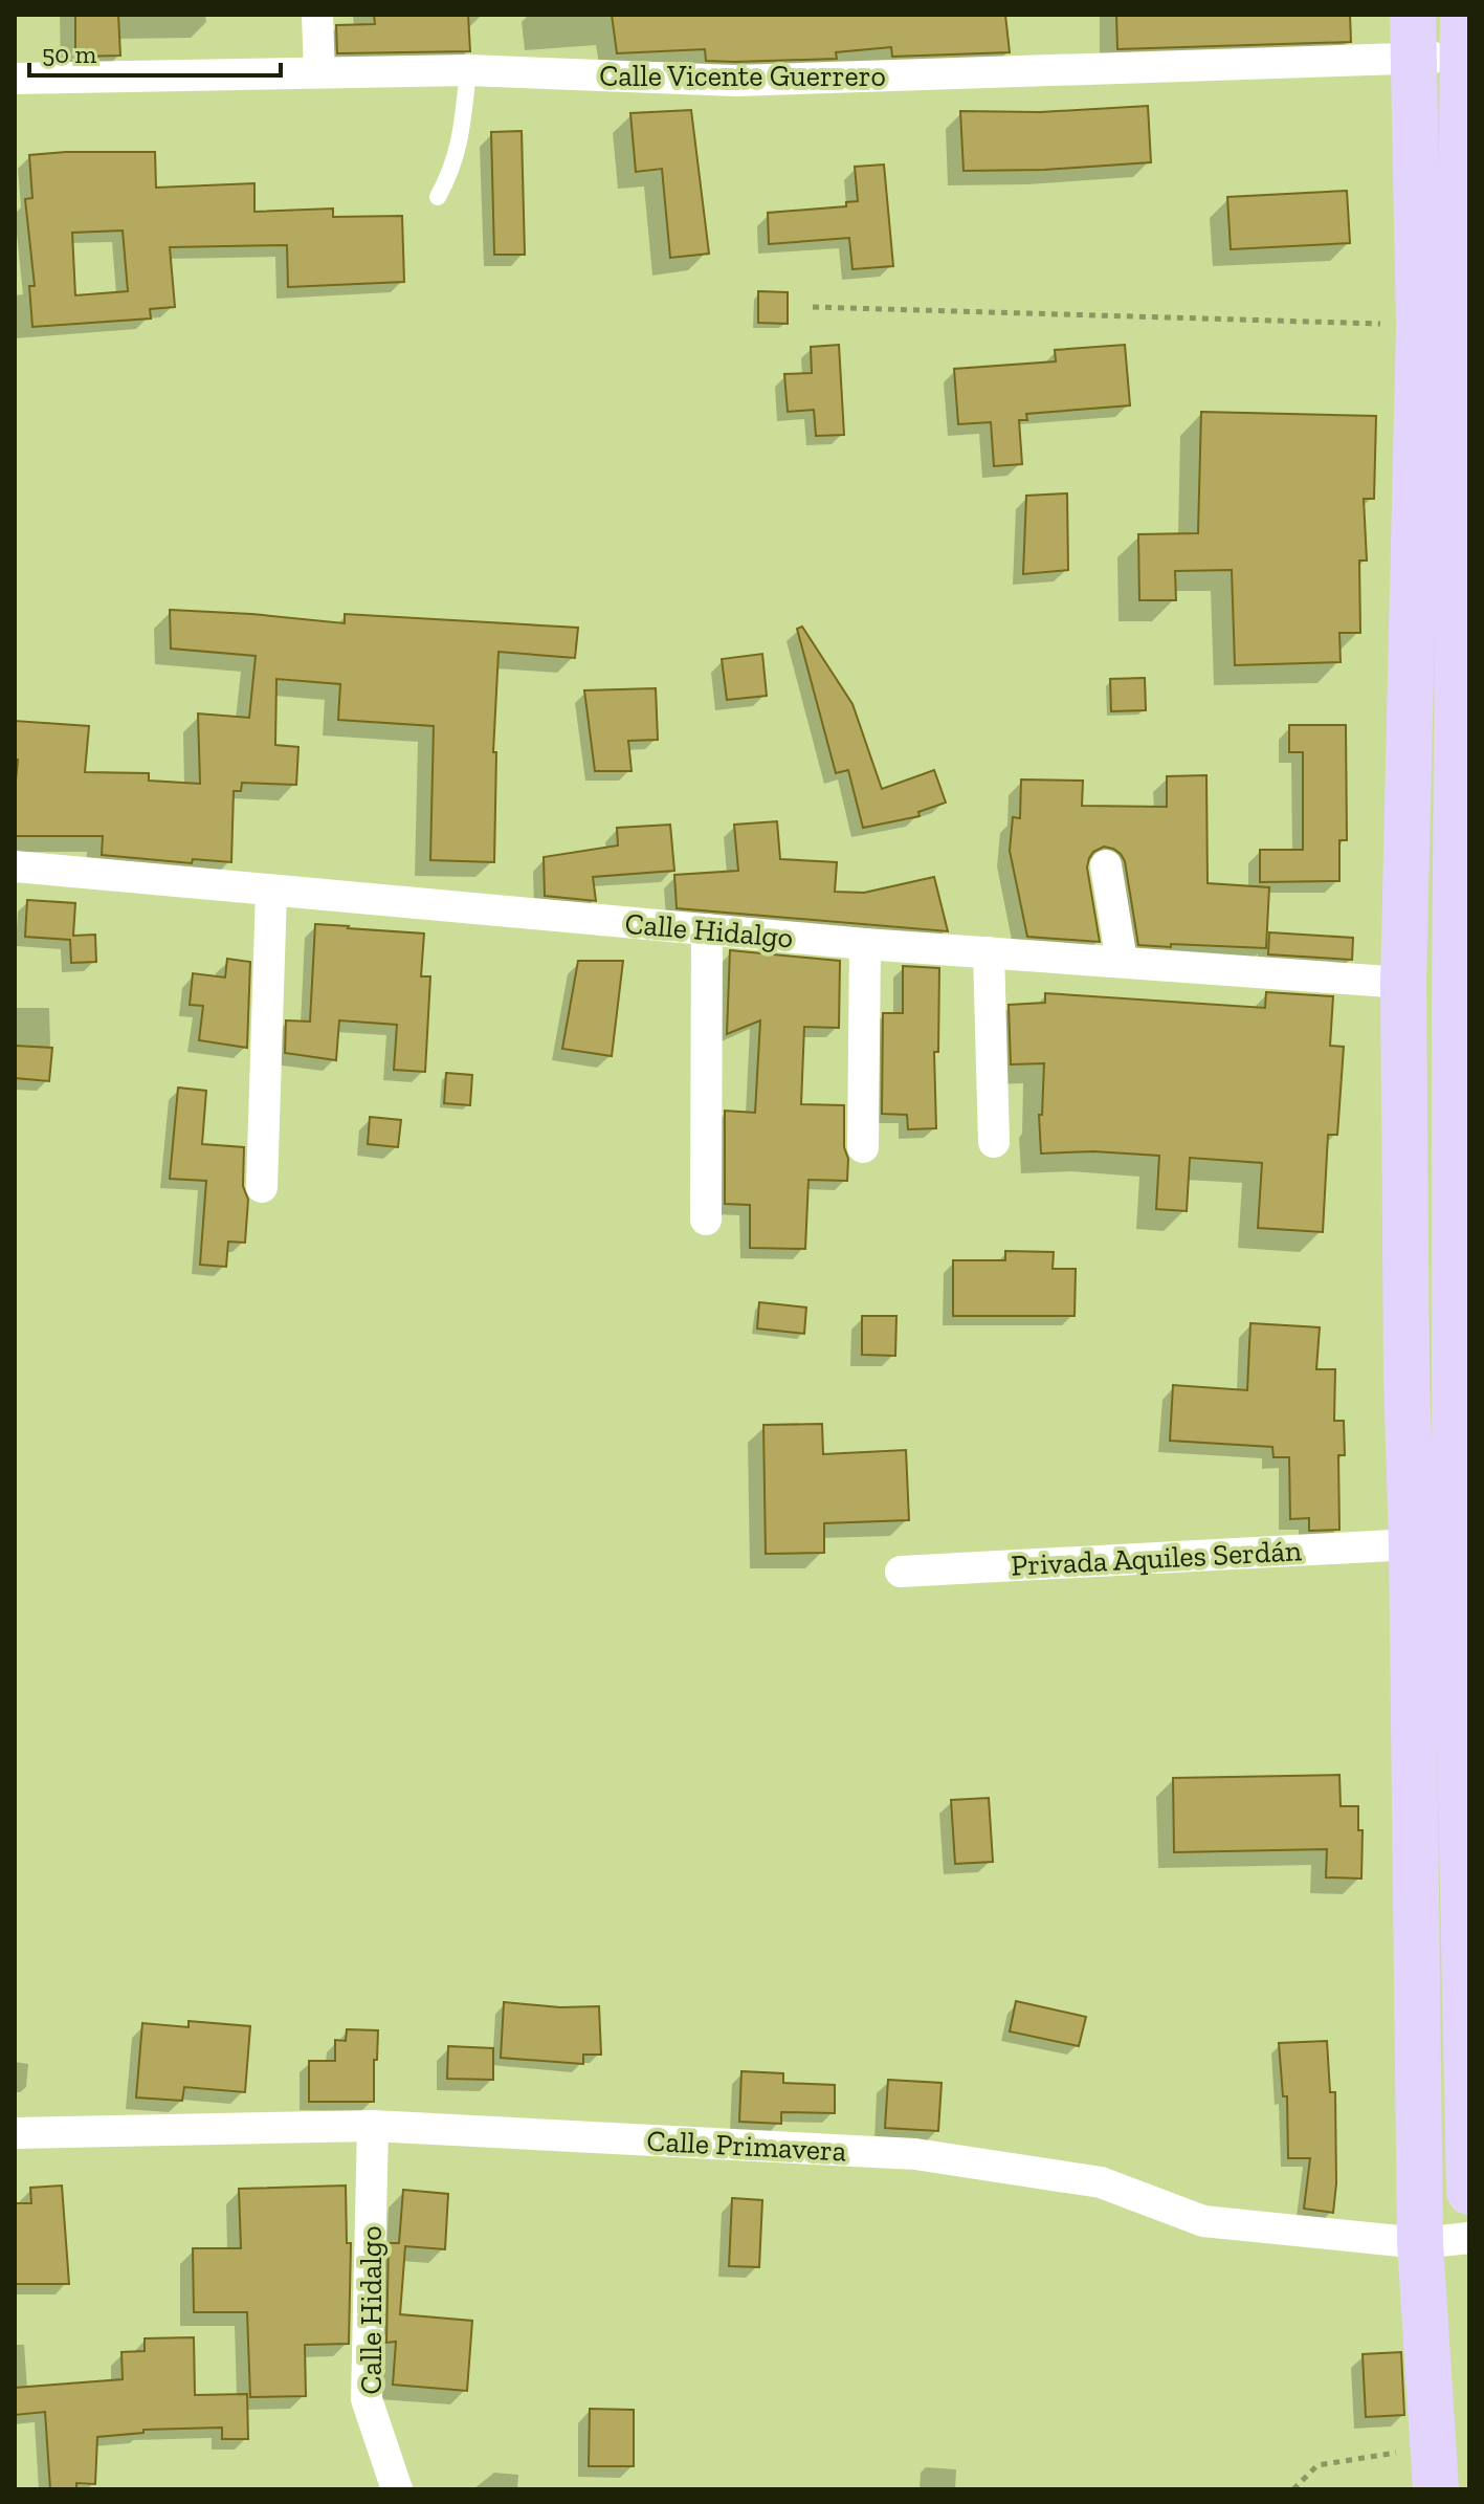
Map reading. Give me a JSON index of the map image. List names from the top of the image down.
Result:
{
  "streets": {
    "street": [
      "Calle Vicente Guerrero",
      "Calle Hidalgo",
      "Privada Aquiles Serdán",
      "Calle Primavera"
    ]
  },
  "crossings": [
    ["Calle Hidalgo", "Calle Primavera"]
  ],
  "scale_bar": "50 m"
}
